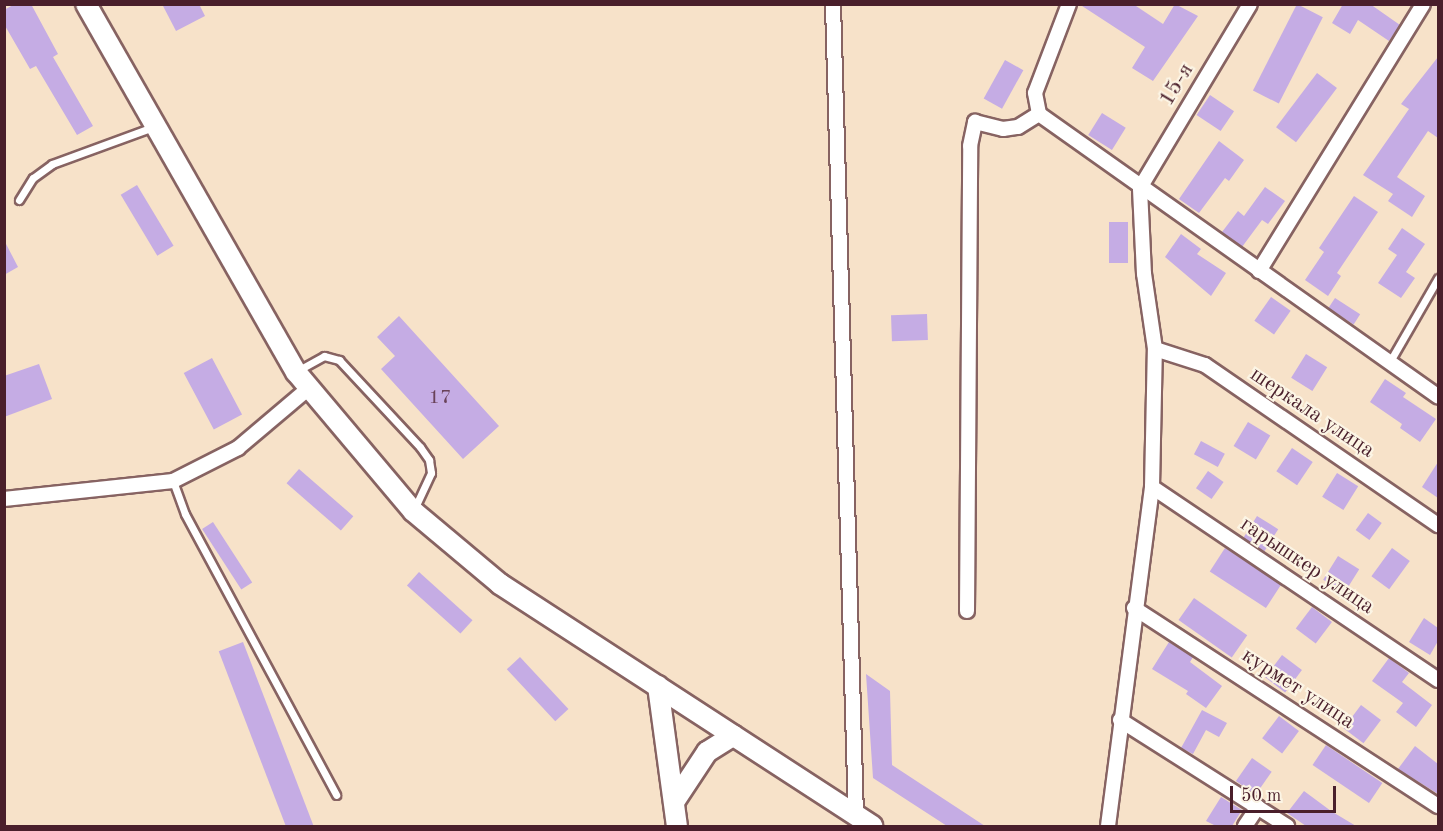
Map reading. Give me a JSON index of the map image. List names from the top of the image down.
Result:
{
  "streets": {
    "street": [
      "15-я",
      "шеркала улица",
      "гарышкер улица",
      "курмет улица"
    ]
  },
  "house_numbers": ["17"],
  "scale_bar": "50 m"
}
